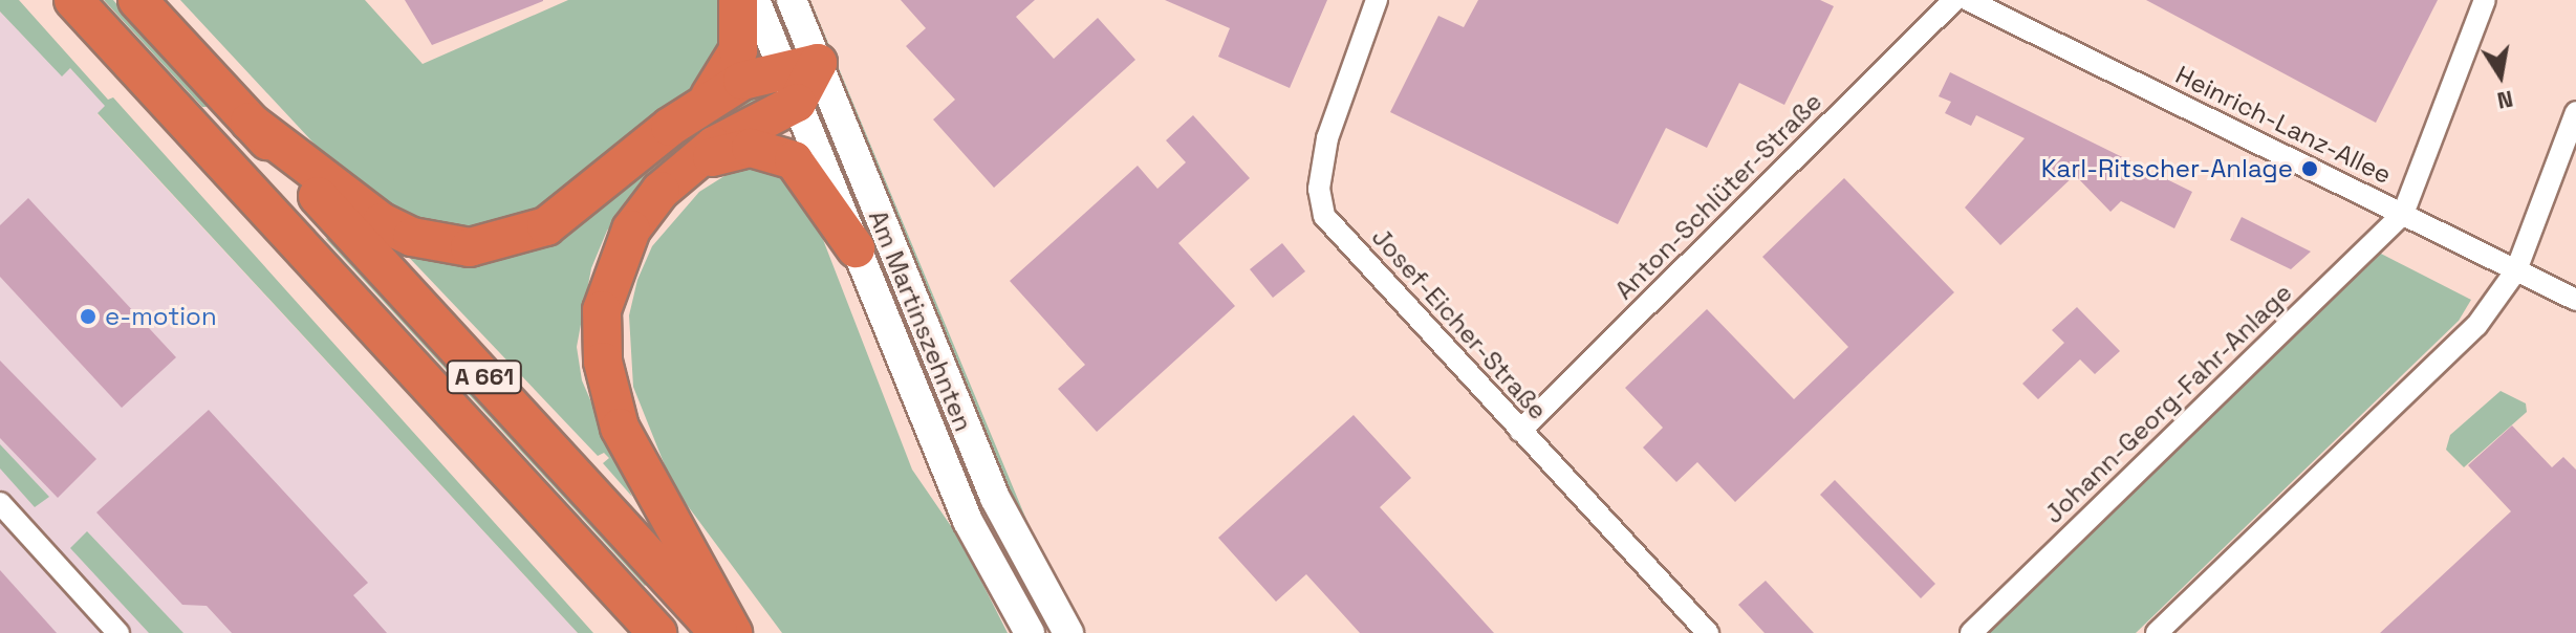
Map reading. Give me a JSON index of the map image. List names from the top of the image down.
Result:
{
  "streets": {
    "highway": ["A 661"],
    "main road": ["Am Martinszehnten"],
    "street": [
      "Heinrich-Lanz-Allee",
      "Anton-Schlüter-Straße",
      "Josef-Eicher-Straße",
      "Johann-Georg-Fahr-Anlage"
    ]
  },
  "crossings": [
    ["Heinrich-Lanz-Allee", "Johann-Georg-Fahr-Anlage"],
    ["Anton-Schlüter-Straße", "Josef-Eicher-Straße"],
    ["Am Martinszehnten", "A 661"]
  ],
  "places": ["Karl-Ritscher-Anlage", "e-motion"],
  "north": "bottom"
}
